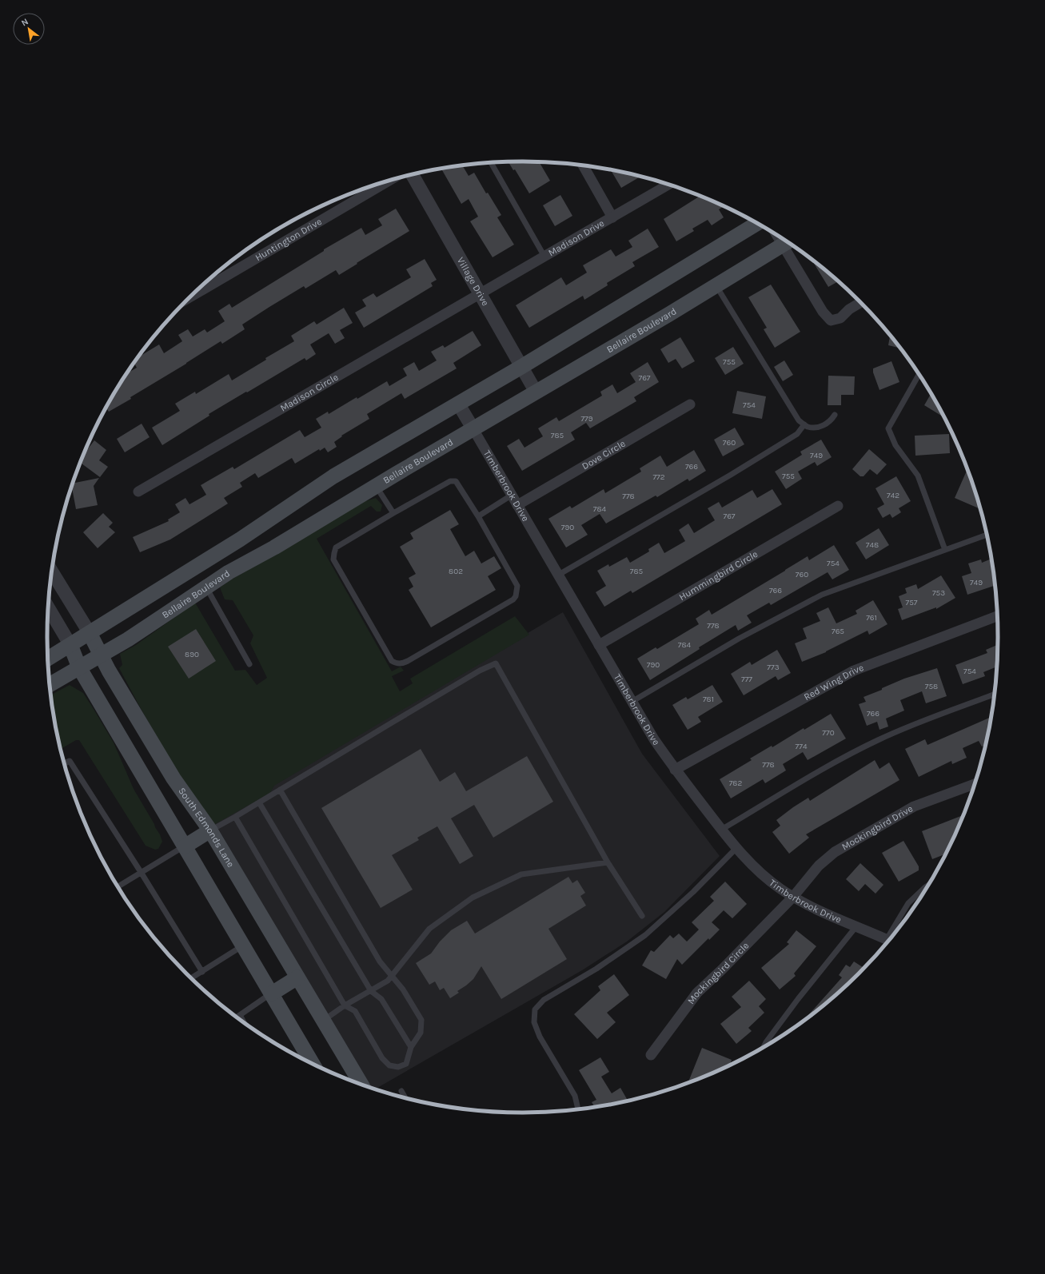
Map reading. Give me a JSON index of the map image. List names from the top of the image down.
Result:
{
  "streets": {
    "main road": ["Bellaire Boulevard", "South Edmonds Lane"],
    "street": [
      "Madison Drive",
      "Huntington Drive",
      "Village Drive",
      "Madison Circle",
      "Dove Circle",
      "Timberbrook Drive",
      "Hummingbird Circle",
      "Red Wing Drive",
      "Mockingbird Drive",
      "Mockingbird Circle"
    ]
  },
  "crossings": [
    ["Madison Drive", "Village Drive"],
    ["Madison Drive", "Madison Circle"],
    ["Village Drive", "Bellaire Boulevard"],
    ["Village Drive", "Madison Circle"],
    ["Bellaire Boulevard", "Timberbrook Drive"],
    ["Bellaire Boulevard", "South Edmonds Lane"],
    ["Dove Circle", "Timberbrook Drive"],
    ["Timberbrook Drive", "Hummingbird Circle"],
    ["Timberbrook Drive", "Red Wing Drive"],
    ["Timberbrook Drive", "Mockingbird Drive"],
    ["Timberbrook Drive", "Mockingbird Circle"],
    ["Mockingbird Drive", "Mockingbird Circle"]
  ],
  "house_numbers": [
    "755",
    "767",
    "754",
    "779",
    "785",
    "760",
    "749",
    "766",
    "755",
    "772",
    "742",
    "778",
    "784",
    "767",
    "790",
    "748",
    "754",
    "802",
    "785",
    "760",
    "749",
    "766",
    "753",
    "757",
    "761",
    "778",
    "765",
    "784",
    "890",
    "790",
    "773",
    "754",
    "777",
    "758",
    "781",
    "766",
    "770",
    "774",
    "778",
    "782"
  ],
  "north": "top left"
}
